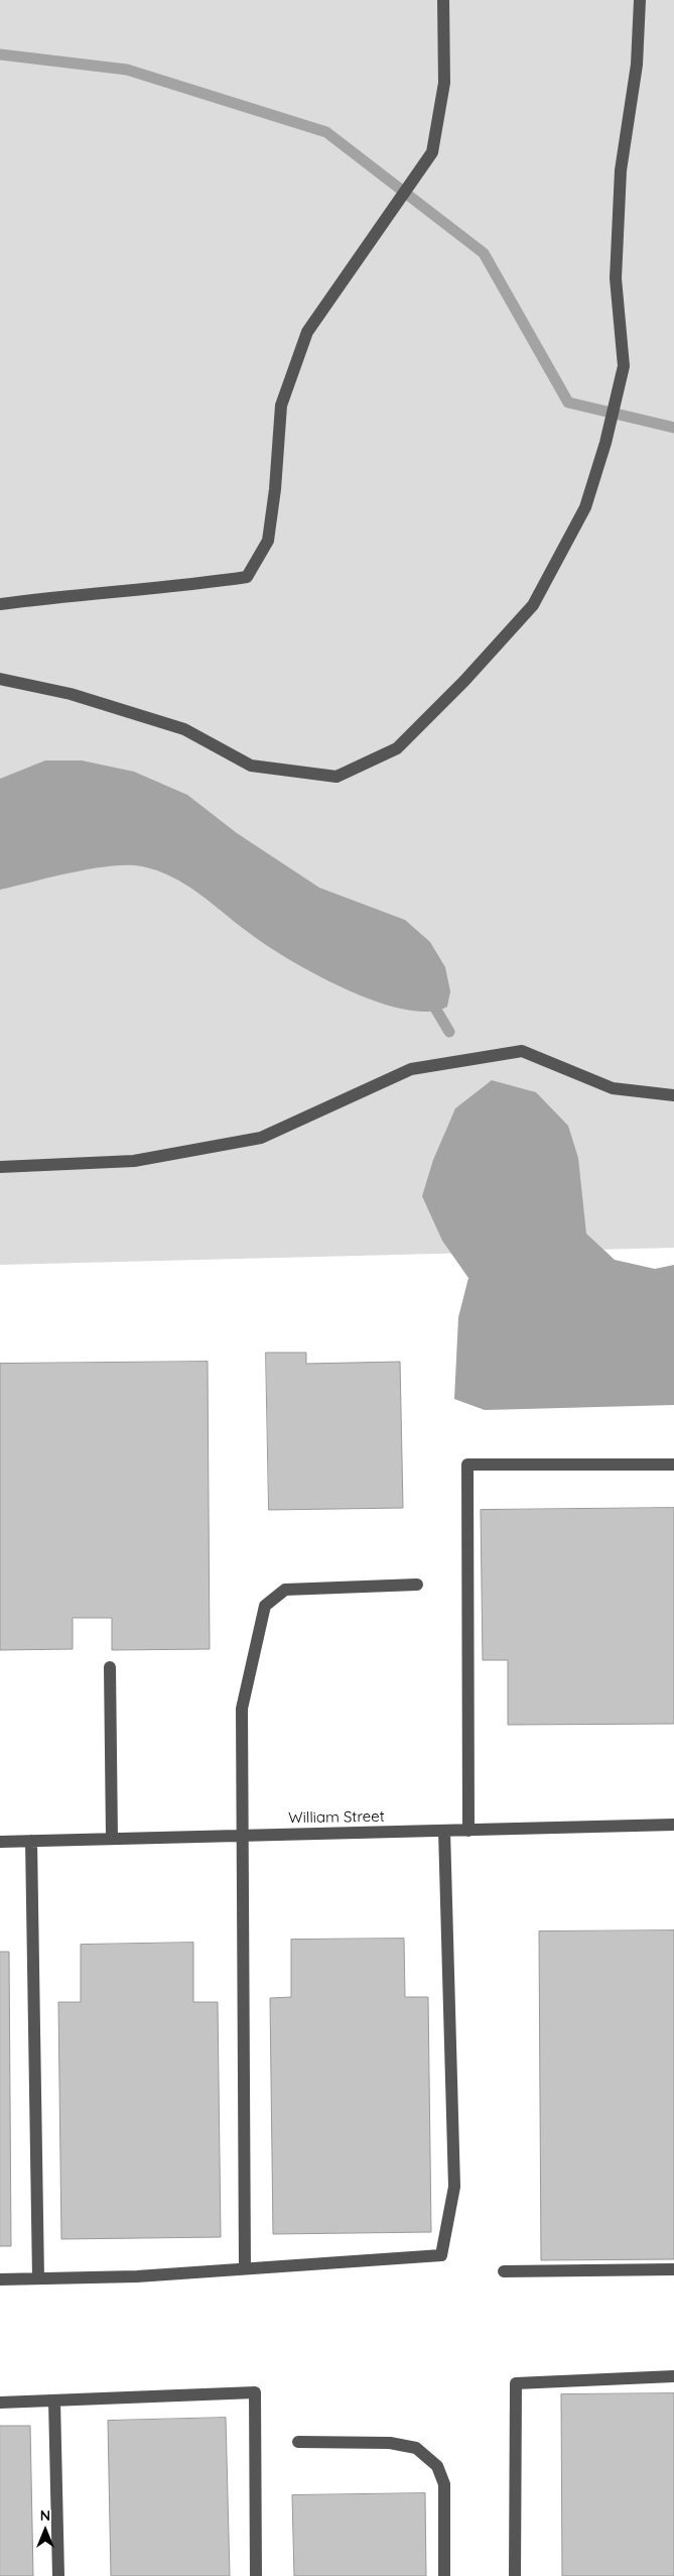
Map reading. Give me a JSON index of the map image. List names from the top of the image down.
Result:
{
  "streets": {
    "street": ["William Street"]
  },
  "north": "top"
}
